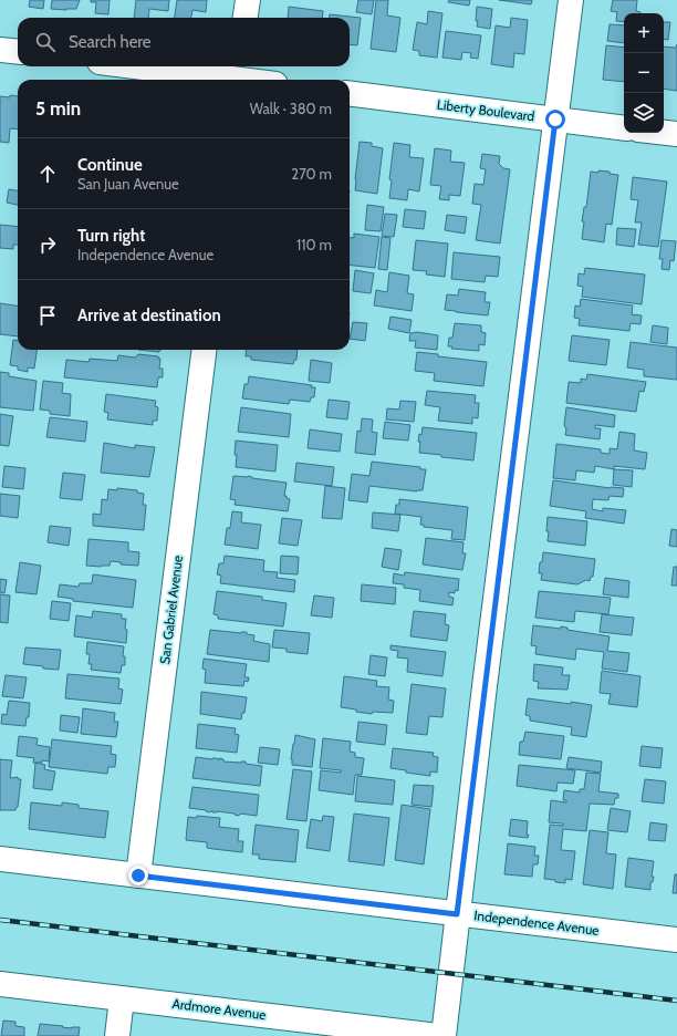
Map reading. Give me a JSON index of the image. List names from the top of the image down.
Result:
{
  "streets": {
    "street": [
      "Liberty Boulevard",
      "San Gabriel Avenue",
      "Independence Avenue",
      "Ardmore Avenue"
    ]
  },
  "crossings": [
    ["San Gabriel Avenue", "Independence Avenue"]
  ],
  "page": {
    "map_buttons": ["+", "−"],
    "search": "Search here",
    "heading": ["5 min", "Walk · 380 m"],
    "list": [
      ["Continue", "San Juan Avenue", "270 m"],
      ["Turn right", "Independence Avenue", "110 m"],
      "Arrive at destination"
    ]
  }
}
